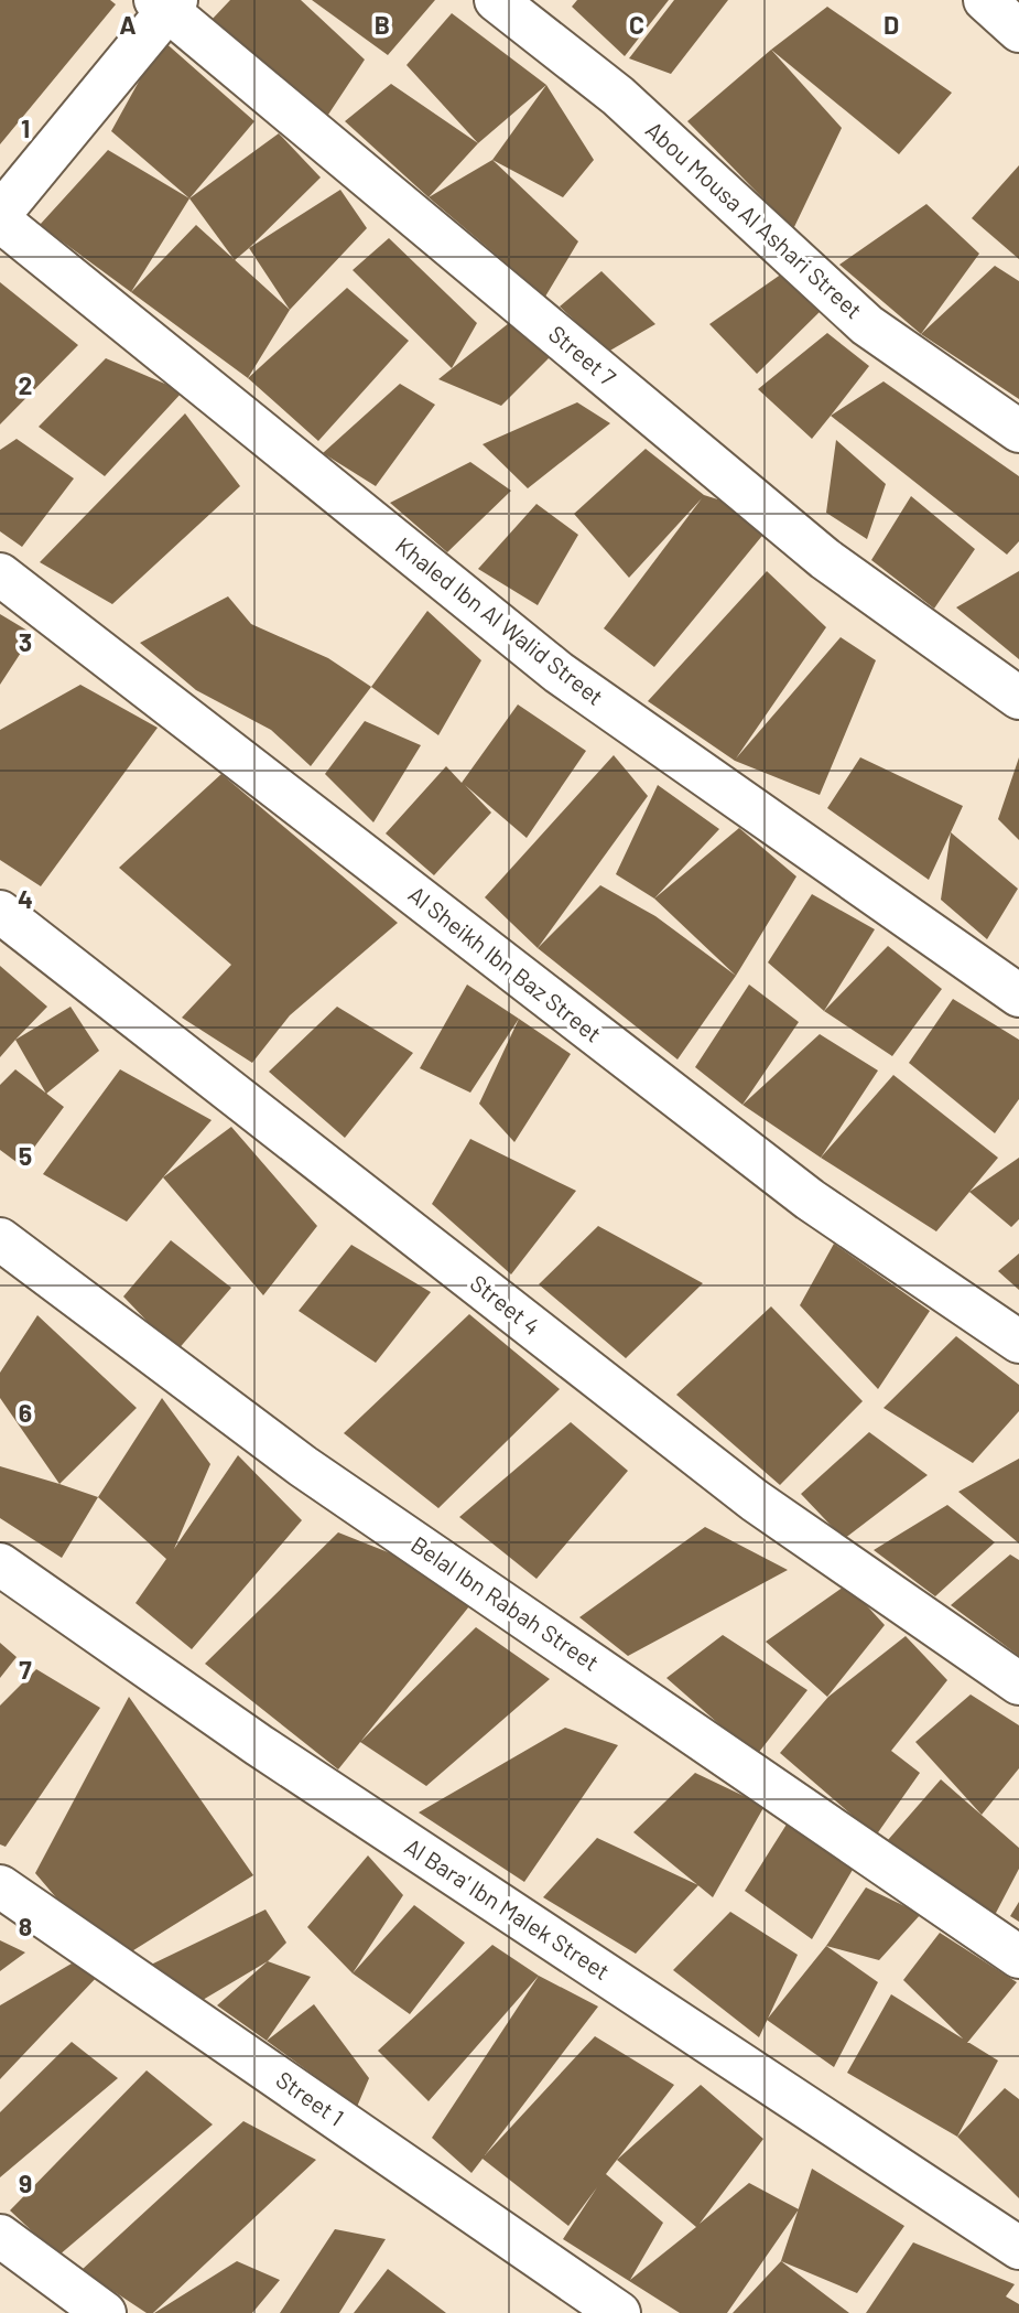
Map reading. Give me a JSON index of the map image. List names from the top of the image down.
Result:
{
  "streets": {
    "street": [
      "Abou Mousa Al Ashari Street",
      "Street 7",
      "Khaled Ibn Al Walid Street",
      "Al Sheikh Ibn Baz Street",
      "Street 4",
      "Belal Ibn Rabah Street",
      "Al Bara' Ibn Malek Street",
      "Street 1"
    ]
  },
  "grid": {
    "columns": [
      "A",
      "B",
      "C",
      "D"
    ],
    "rows": [
      "1",
      "2",
      "3",
      "4",
      "5",
      "6",
      "7",
      "8",
      "9"
    ]
  }
}
